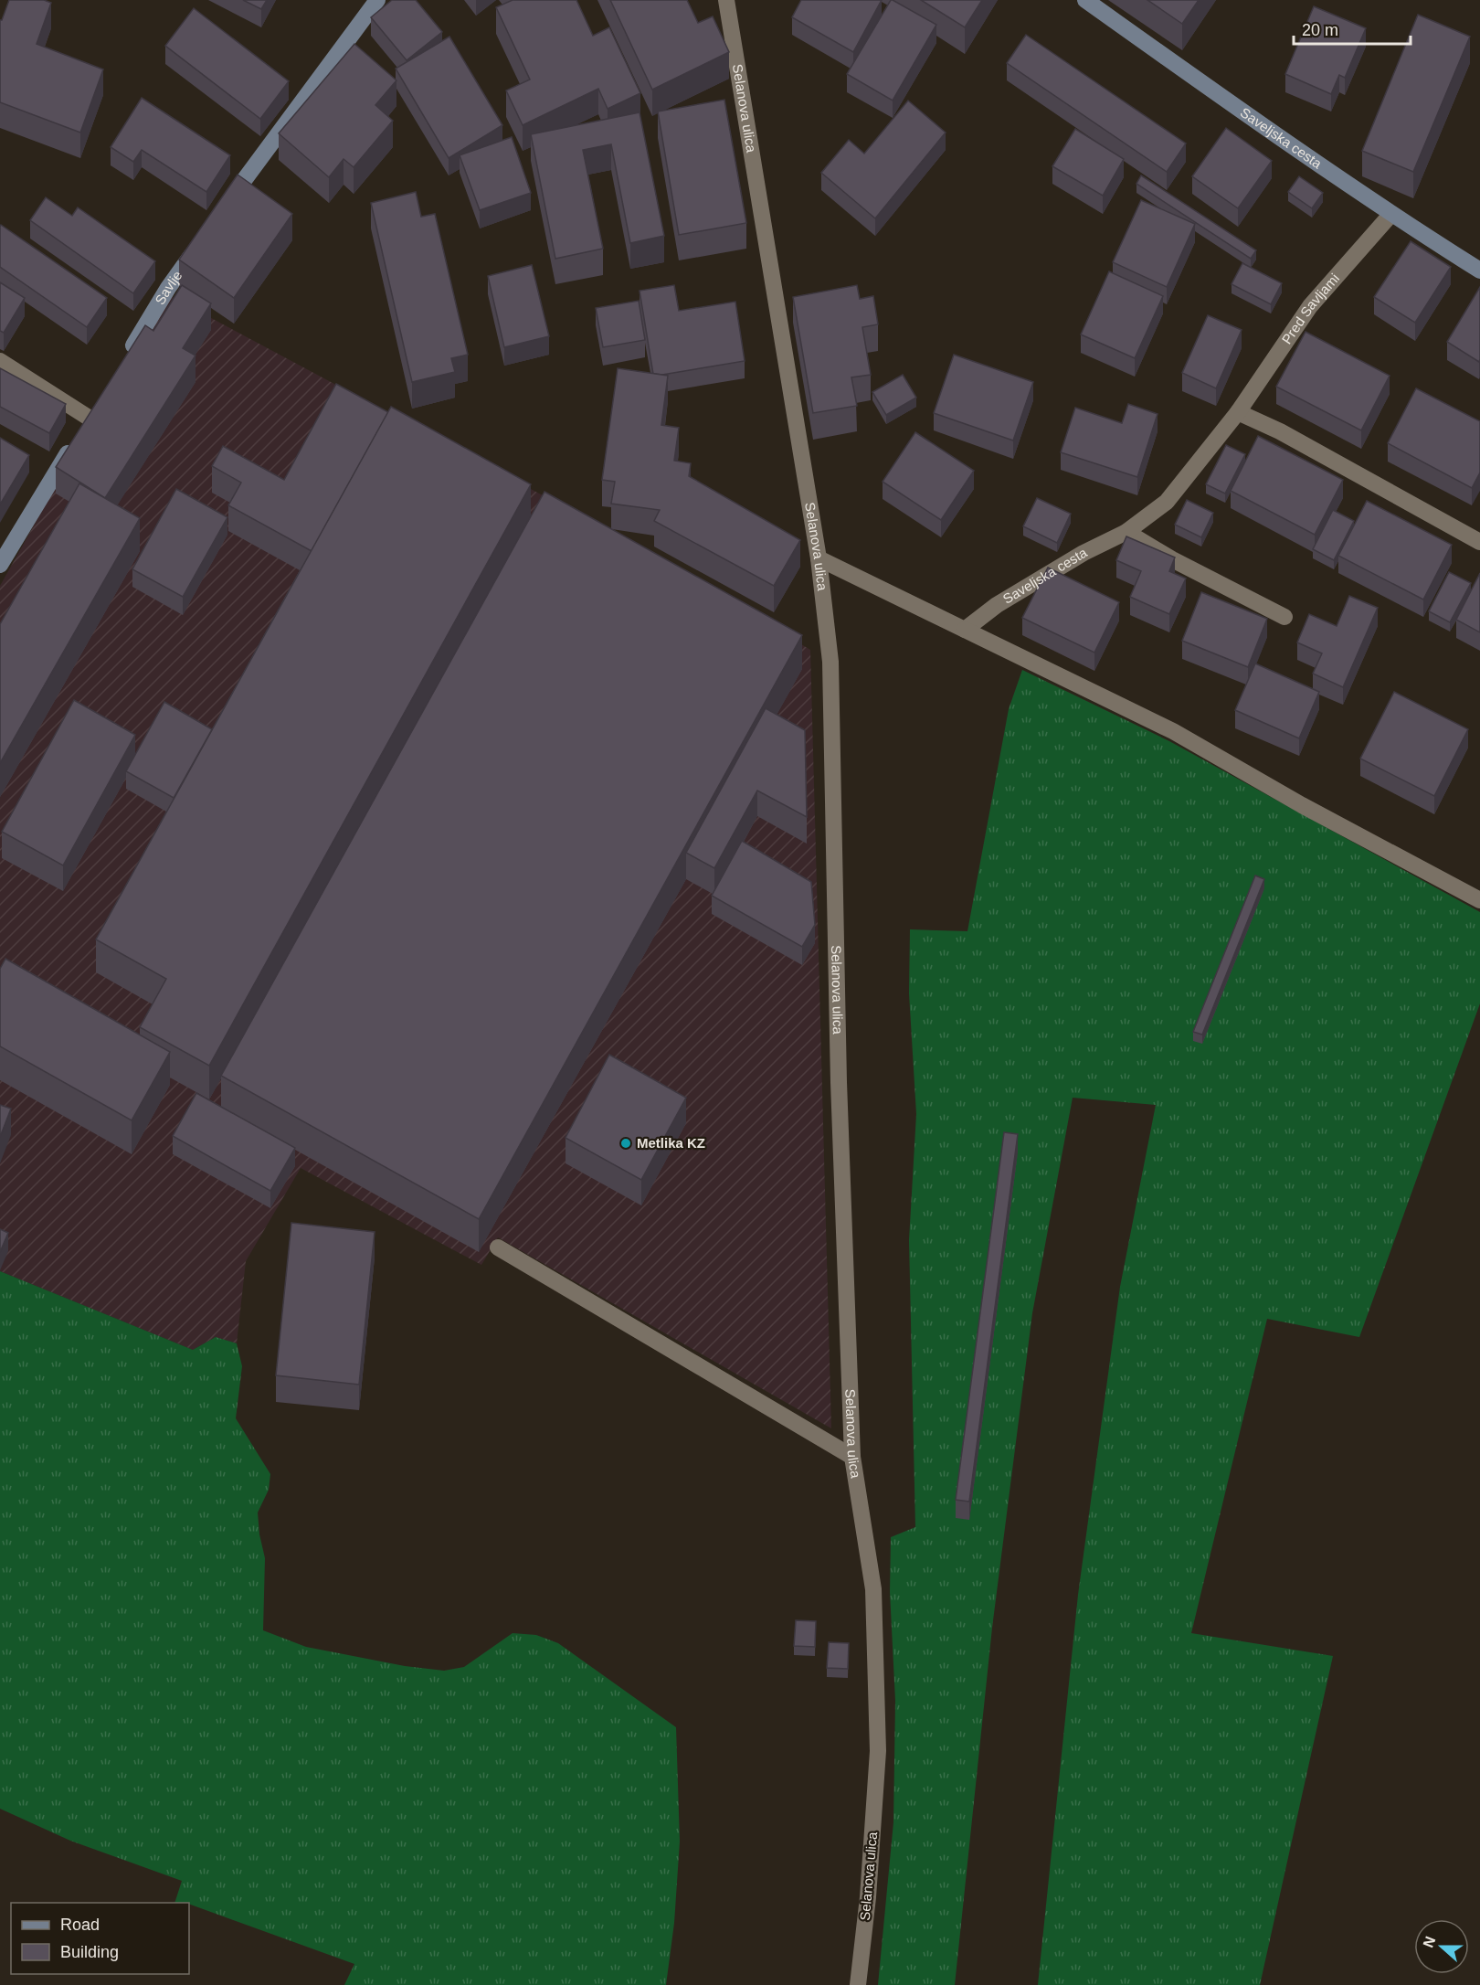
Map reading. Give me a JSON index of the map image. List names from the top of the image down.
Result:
{
  "streets": {
    "street": [
      "Selanova ulica",
      "Saveljska cesta",
      "Savlje",
      "Pred Savljami"
    ]
  },
  "crossings": [
    ["Saveljska cesta", "Pred Savljami"]
  ],
  "places": ["Metlika KZ"],
  "legend": ["Road", "Building"],
  "scale_bar": "20 m",
  "north": "left"
}
